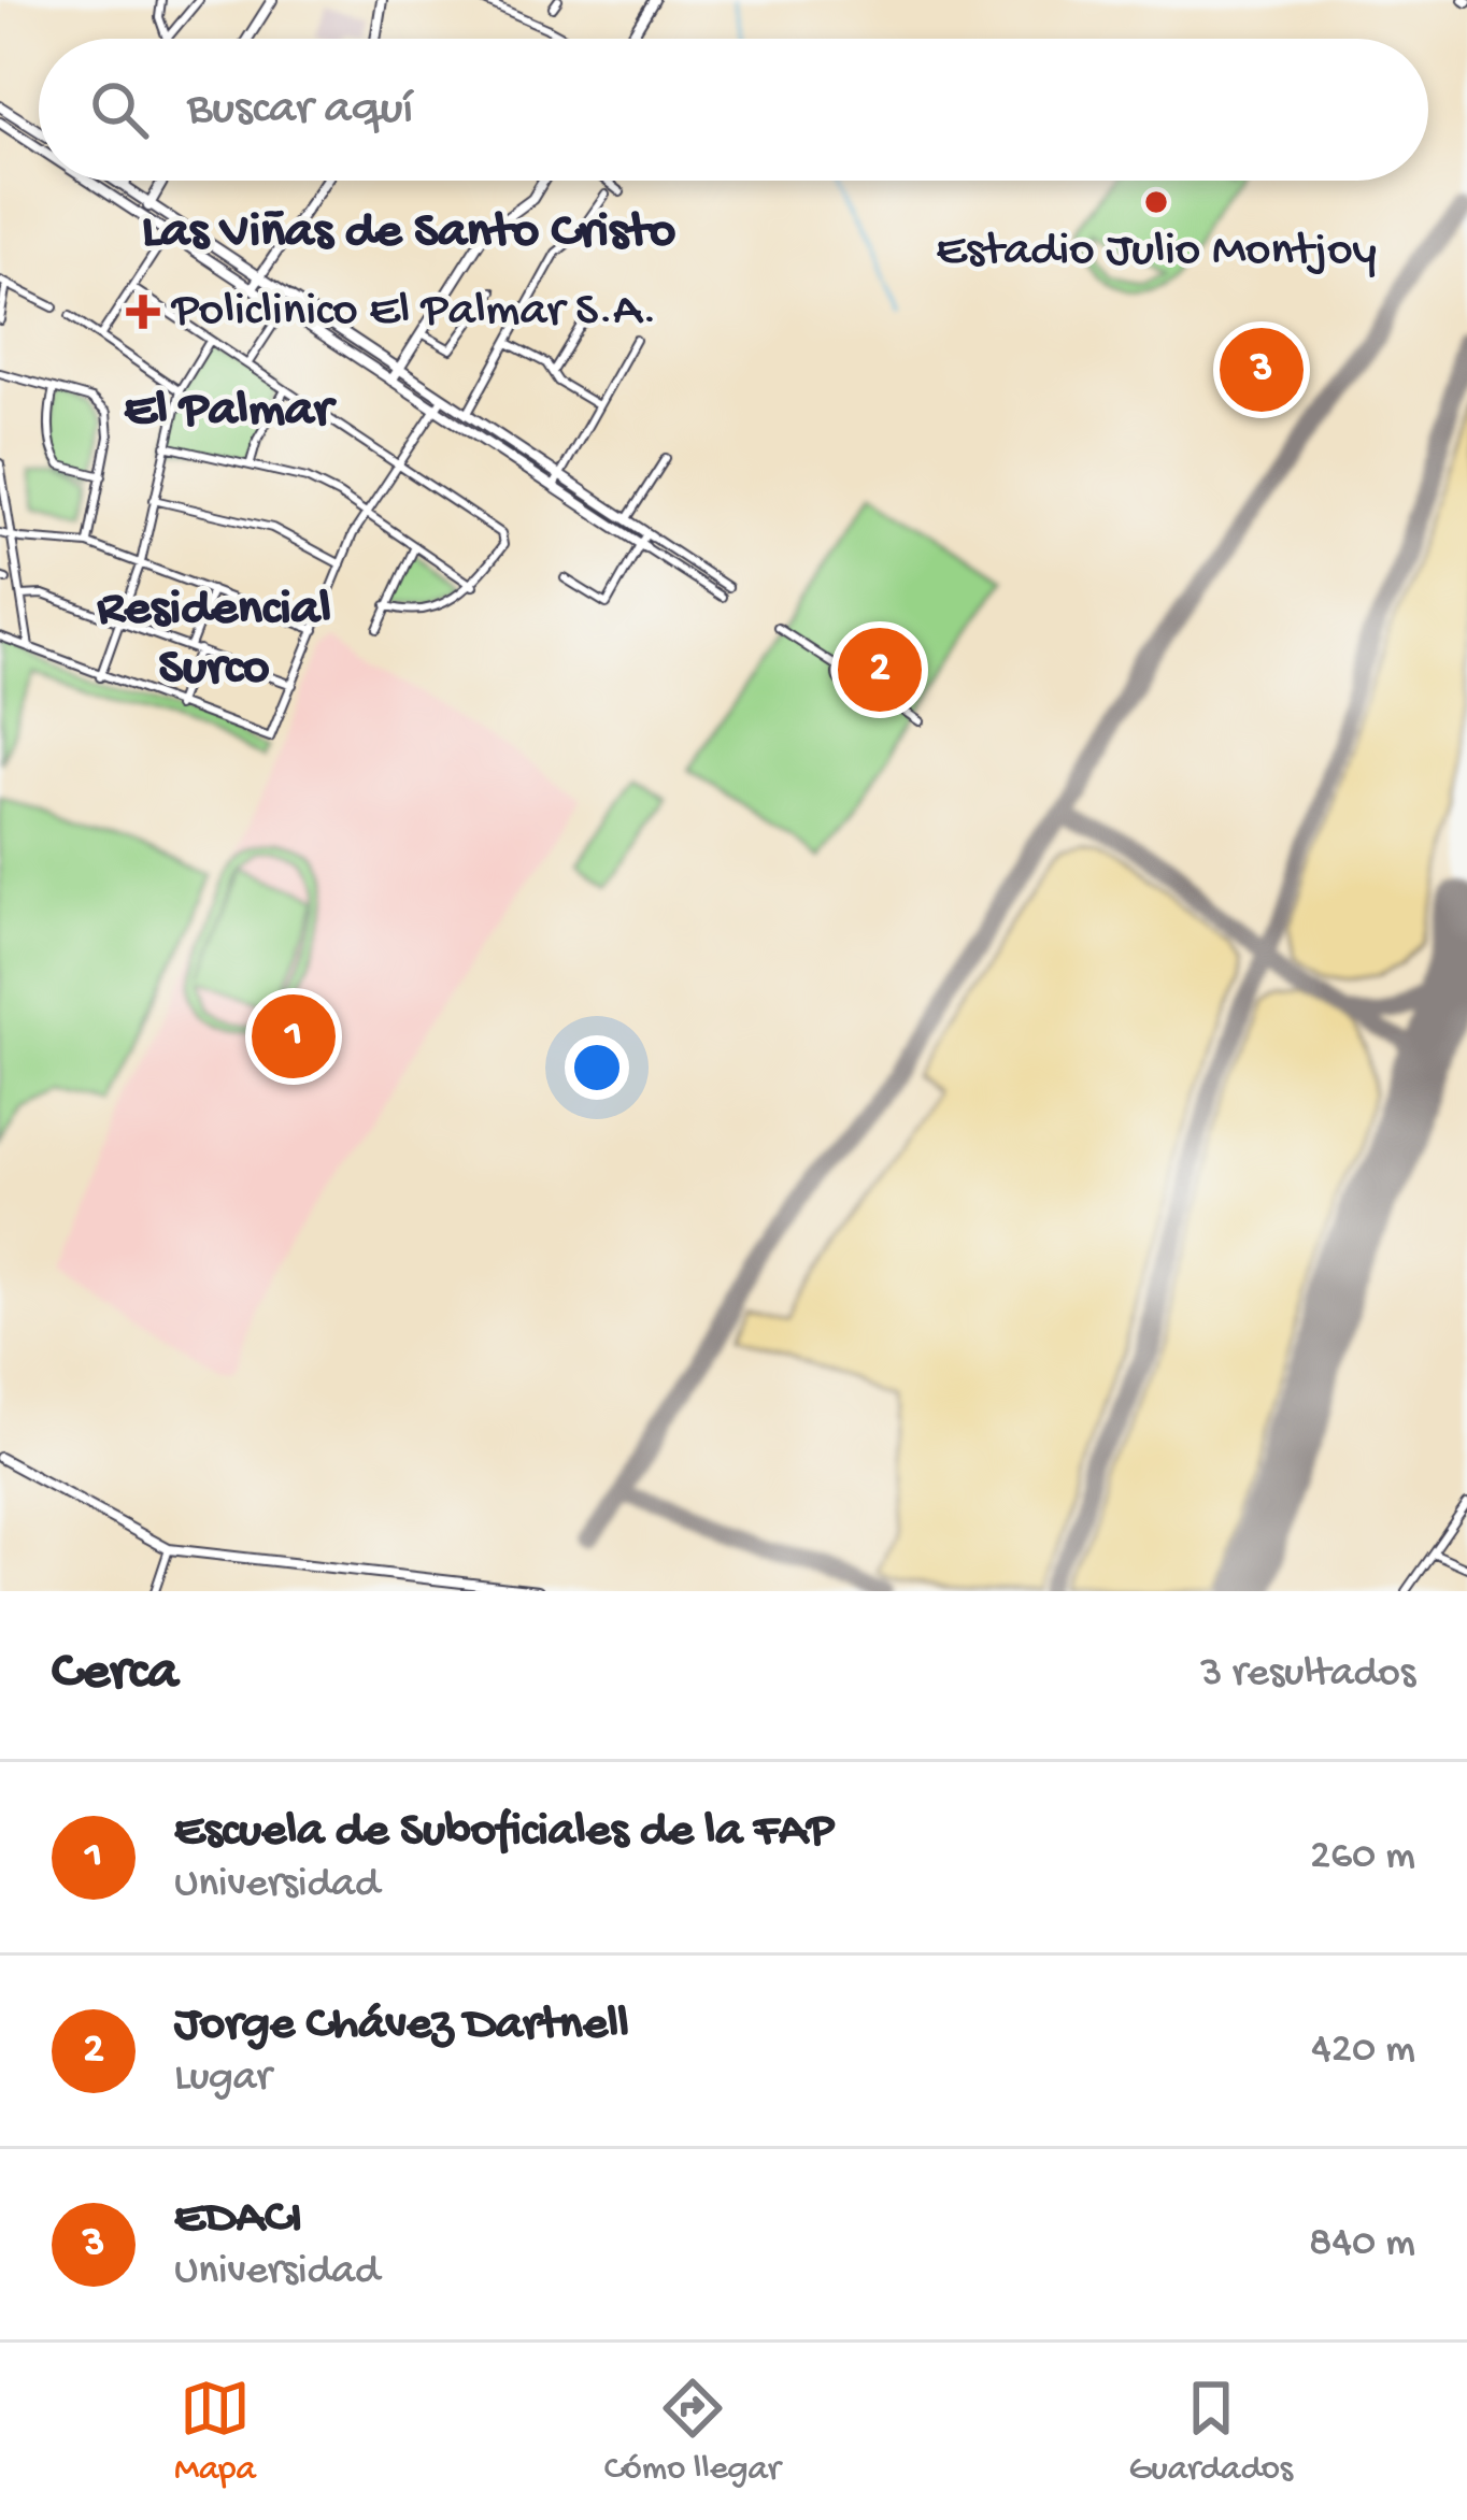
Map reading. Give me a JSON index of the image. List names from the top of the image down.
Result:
{
  "districts": ["Las Viñas de Santo Cristo", "El Palmar", "Residencial Surco"],
  "places": {
    "other": ["Estadio Julio Montjoy"],
    "health": ["Policlinico El Palmar S.A."]
  },
  "page": {
    "search": "Buscar aquí",
    "pins": ["3", "2", "1"],
    "heading": ["Cerca", "3 resultados"],
    "list": [
      {
        "mark": "1",
        "name": "Escuela de Suboficiales de la FAP",
        "note": "Universidad",
        "value": "260 m"
      },
      {
        "mark": "2",
        "name": "Jorge Chávez Dartnell",
        "note": "Lugar",
        "value": "420 m"
      },
      {
        "mark": "3",
        "name": "EDACI",
        "note": "Universidad",
        "value": "840 m"
      }
    ],
    "nav": ["Mapa", "Cómo llegar", "Guardados"]
  }
}
